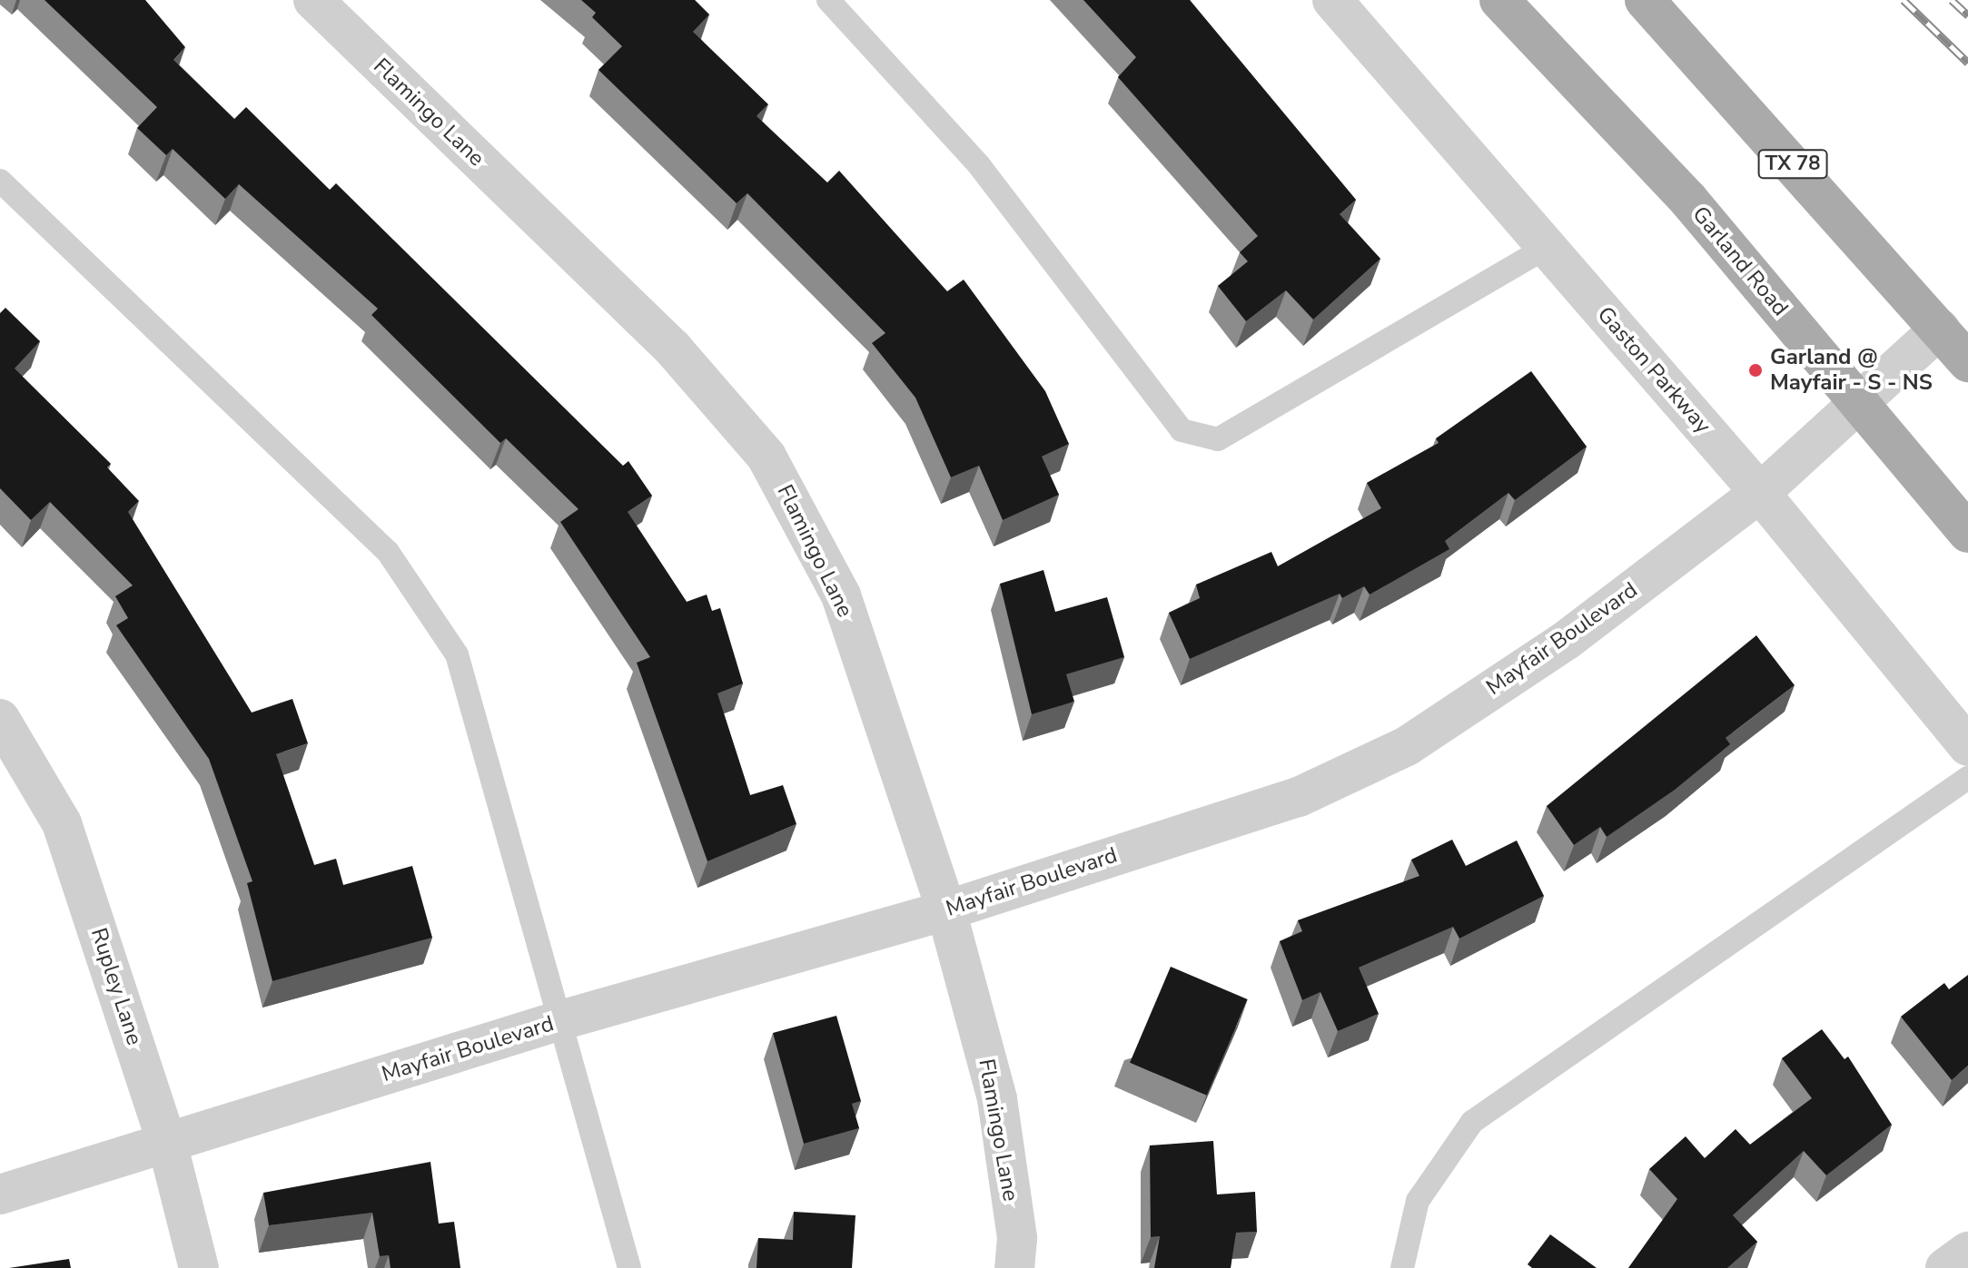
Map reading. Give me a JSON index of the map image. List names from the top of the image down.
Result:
{
  "streets": {
    "main road": ["TX 78", "Garland Road"],
    "street": [
      "Flamingo Lane",
      "Gaston Parkway",
      "Mayfair Boulevard",
      "Rupley Lane"
    ]
  },
  "crossings": [
    ["Flamingo Lane", "Mayfair Boulevard"],
    ["TX 78", "Mayfair Boulevard"],
    ["Garland Road", "Mayfair Boulevard"],
    ["Gaston Parkway", "Mayfair Boulevard"],
    ["Mayfair Boulevard", "Rupley Lane"]
  ],
  "places": ["Garland @ Mayfair - S - NS"]
}
